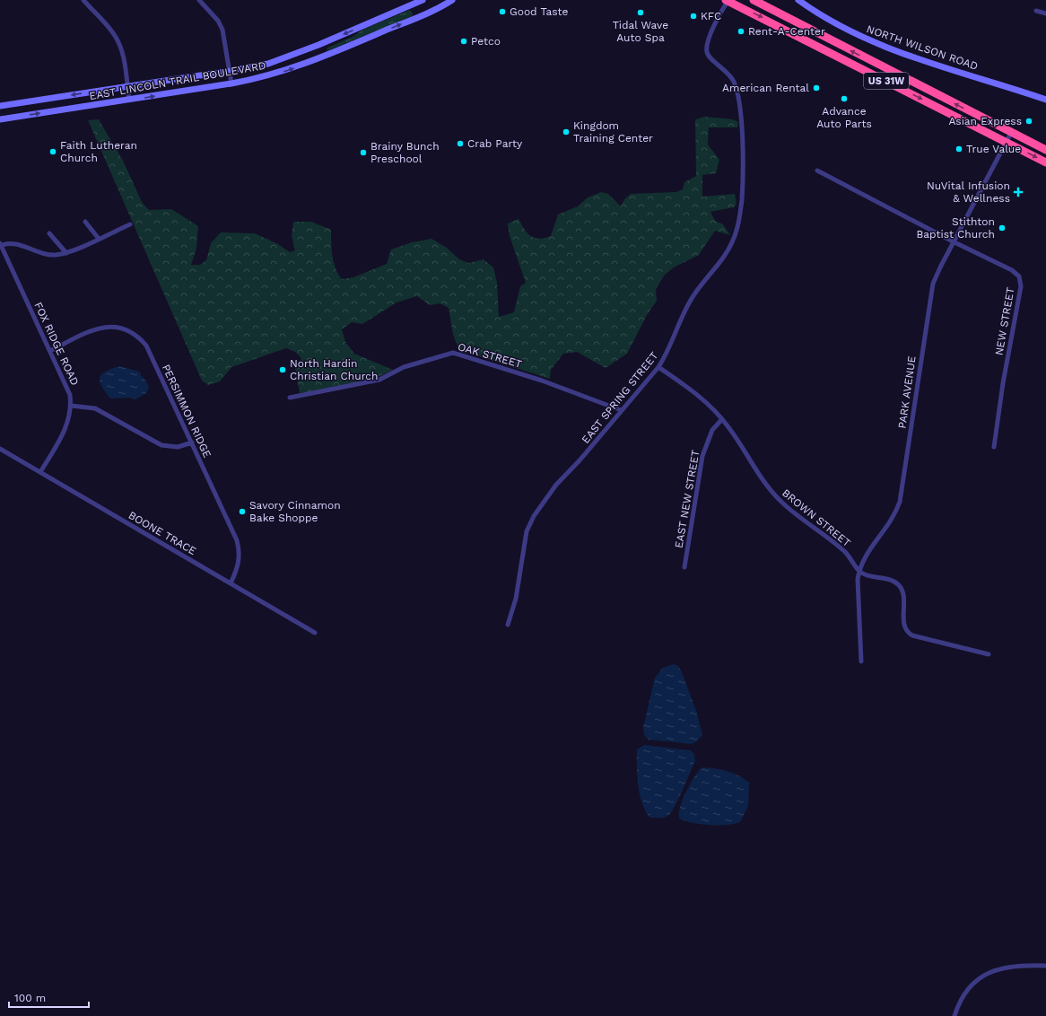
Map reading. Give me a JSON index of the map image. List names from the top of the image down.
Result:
{
  "streets": {
    "highway": ["US 31W"],
    "street": [
      "NORTH WILSON ROAD",
      "EAST LINCOLN TRAIL BOULEVARD",
      "NEW STREET",
      "FOX RIDGE ROAD",
      "OAK STREET",
      "PARK AVENUE",
      "EAST SPRING STREET",
      "PERSIMMON RIDGE",
      "EAST NEW STREET",
      "BROWN STREET",
      "BOONE TRACE"
    ]
  },
  "crossings": [
    ["US 31W", "PARK AVENUE"],
    ["US 31W", "EAST SPRING STREET"],
    ["NEW STREET", "PARK AVENUE"],
    ["FOX RIDGE ROAD", "PERSIMMON RIDGE"],
    ["FOX RIDGE ROAD", "BOONE TRACE"],
    ["OAK STREET", "EAST SPRING STREET"],
    ["PARK AVENUE", "BROWN STREET"],
    ["EAST SPRING STREET", "BROWN STREET"],
    ["PERSIMMON RIDGE", "BOONE TRACE"],
    ["EAST NEW STREET", "BROWN STREET"]
  ],
  "places": {
    "other": [
      "Good Taste",
      "Tidal Wave Auto Spa",
      "KFC",
      "Rent-A-Center",
      "Petco",
      "American Rental",
      "Advance Auto Parts",
      "Asian Express",
      "Kingdom Training Center",
      "Crab Party",
      "True Value",
      "Faith Lutheran Church",
      "Brainy Bunch Preschool",
      "Stithton Baptist Church",
      "North Hardin Christian Church",
      "Savory Cinnamon Bake Shoppe"
    ],
    "health": ["NuVital Infusion & Wellness"]
  },
  "scale_bar": "100 m"
}
